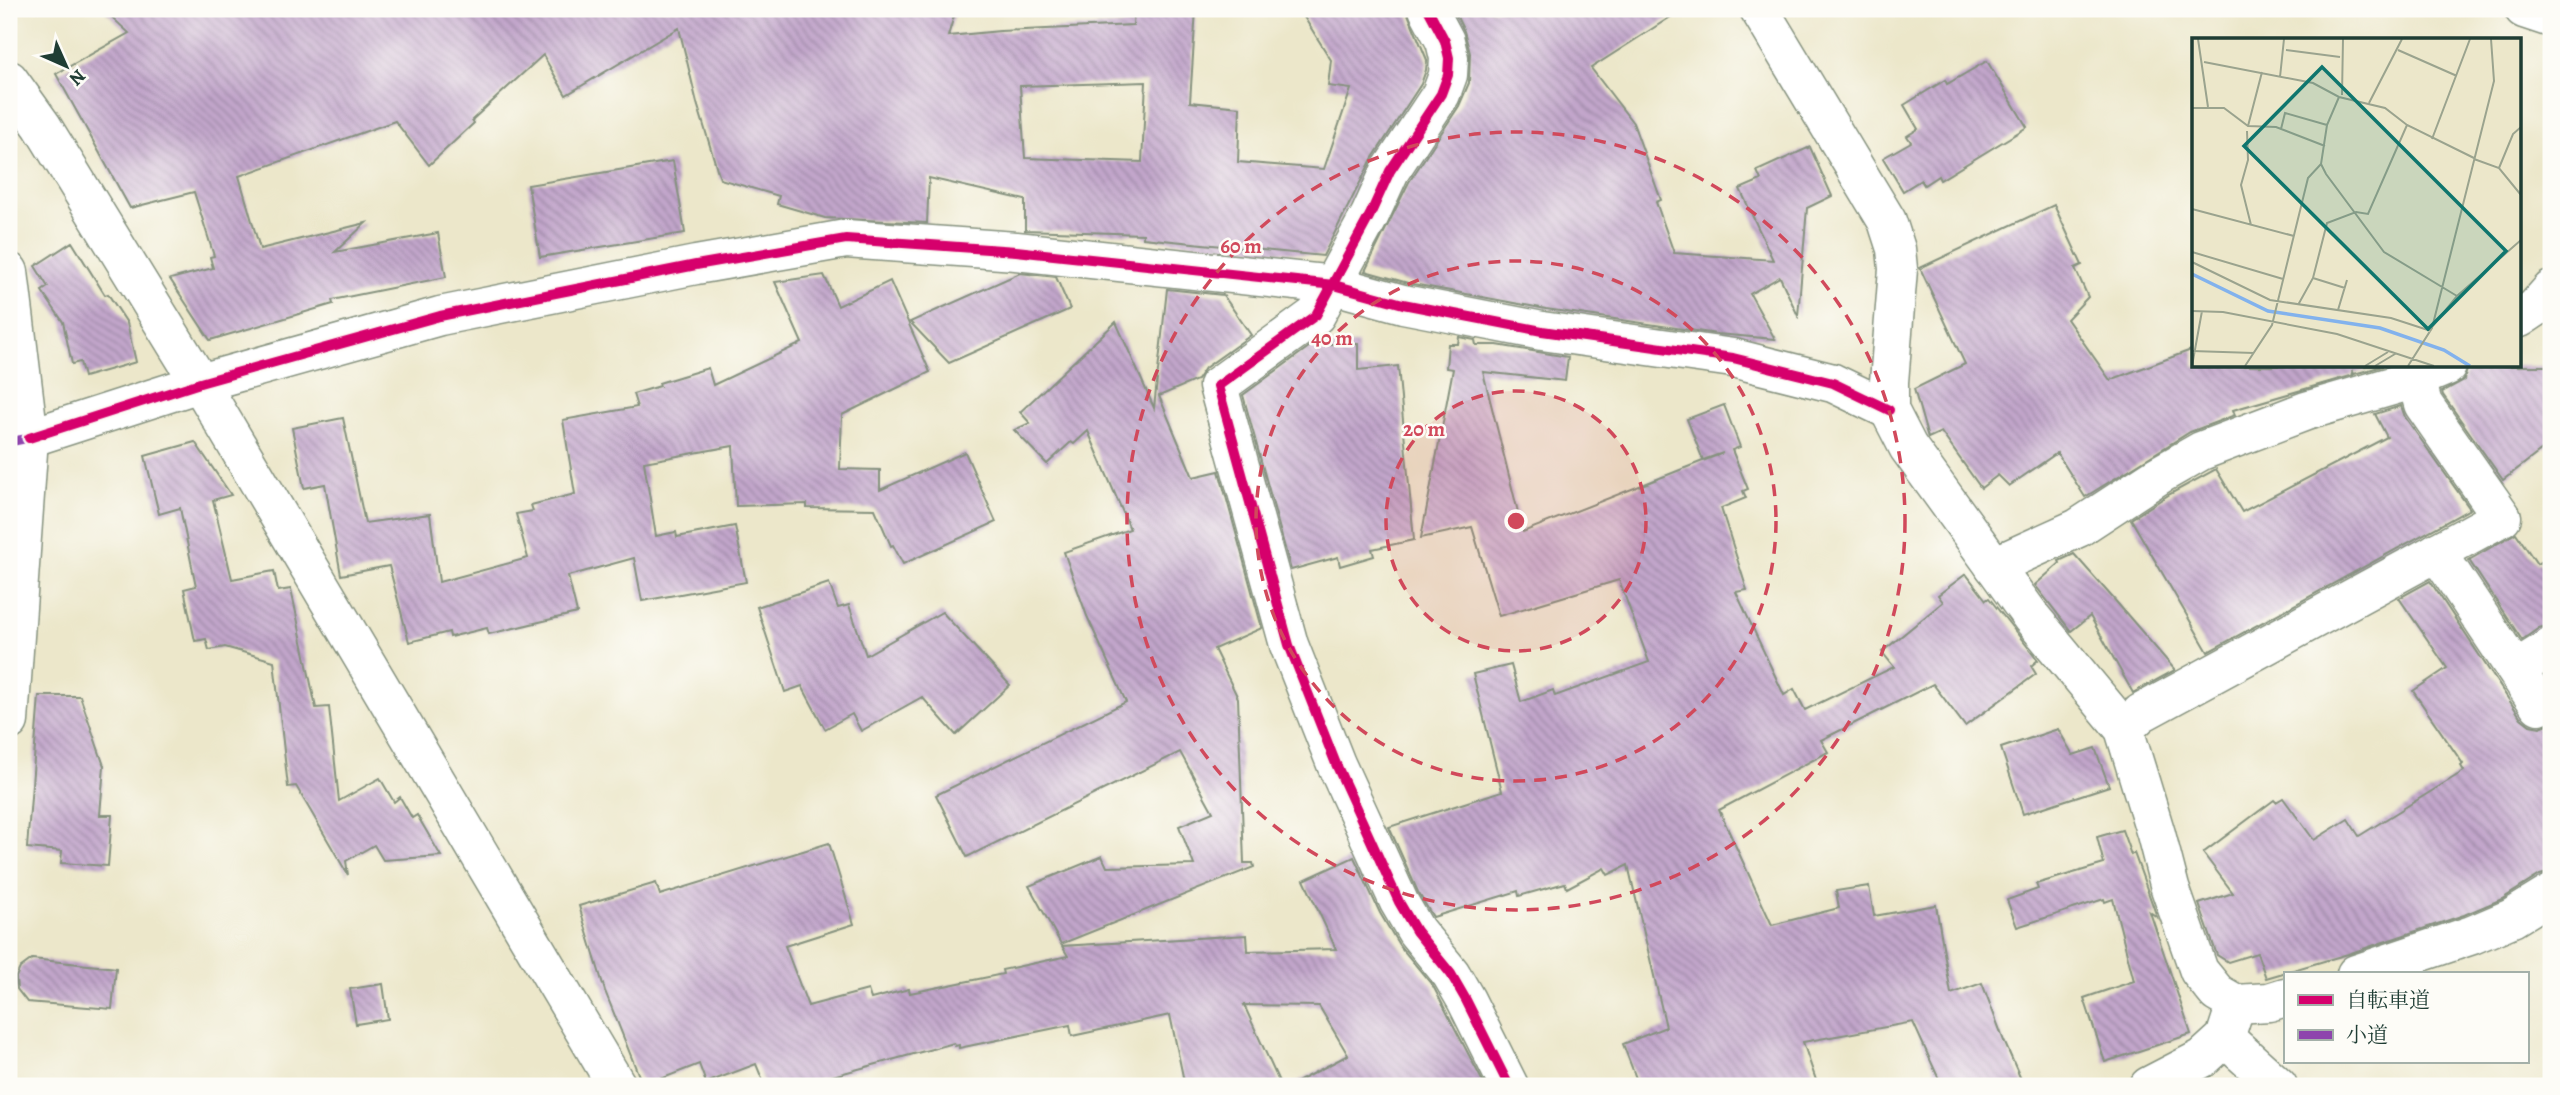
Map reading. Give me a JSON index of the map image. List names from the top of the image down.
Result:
{
  "legend": ["自転車道", "小道"],
  "north": "bottom right",
  "rings": ["60 m", "40 m", "20 m"]
}
